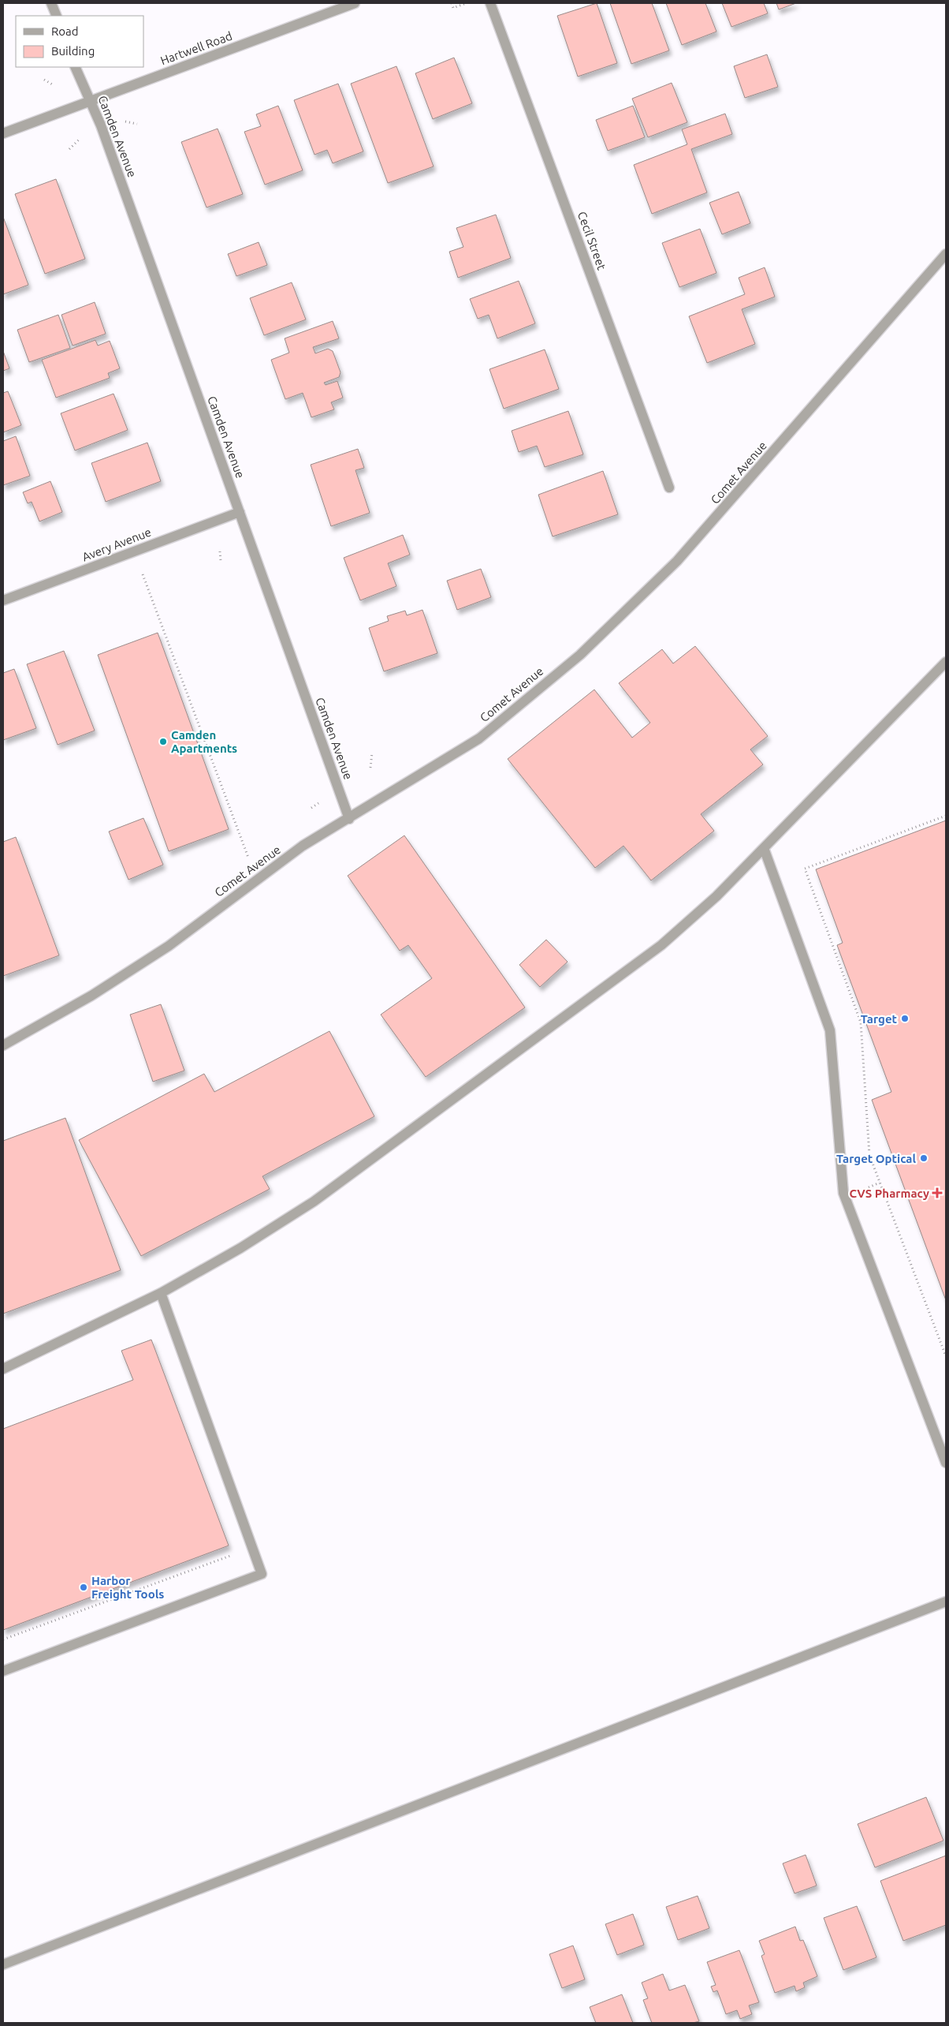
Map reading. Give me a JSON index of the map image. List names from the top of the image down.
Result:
{
  "streets": {
    "street": [
      "Hartwell Road",
      "Camden Avenue",
      "Cecil Street",
      "Comet Avenue",
      "Avery Avenue"
    ]
  },
  "crossings": [
    ["Hartwell Road", "Camden Avenue"],
    ["Camden Avenue", "Comet Avenue"],
    ["Camden Avenue", "Avery Avenue"]
  ],
  "places": {
    "other": [
      "Camden Apartments",
      "Target",
      "Target Optical",
      "Harbor Freight Tools"
    ],
    "health": ["CVS Pharmacy"]
  },
  "legend": ["Road", "Building"]
}
